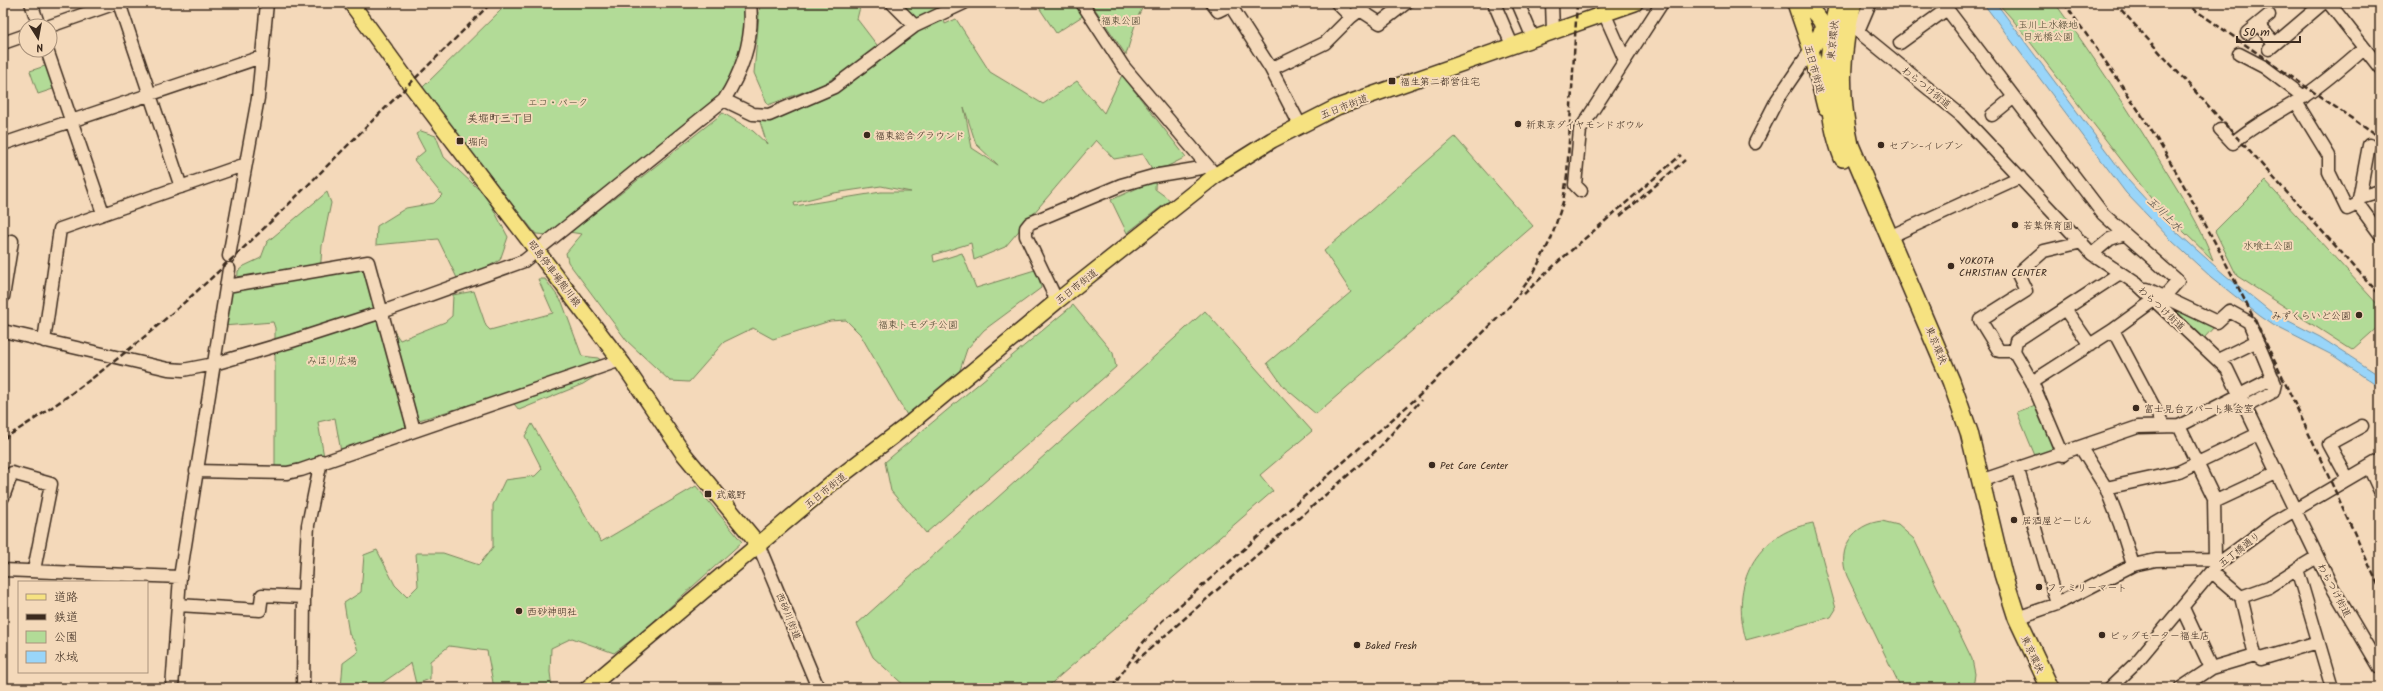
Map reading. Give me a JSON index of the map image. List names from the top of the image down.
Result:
{
  "streets": {
    "highway": ["東京環状"],
    "main road": ["五日市街道", "昭島停車場熊川線"],
    "street": ["わらつけ街道", "五丁橋通り", "西砂川街道"]
  },
  "crossings": [
    ["東京環状", "五日市街道"],
    ["東京環状", "わらつけ街道"],
    ["五日市街道", "昭島停車場熊川線"],
    ["五日市街道", "西砂川街道"],
    ["わらつけ街道", "五丁橋通り"],
    ["昭島停車場熊川線", "西砂川街道"]
  ],
  "districts": ["美堀町三丁目"],
  "water": ["玉川上水"],
  "parks": [
    "福東公園",
    "玉川上水緑地 日光橋公園",
    "エコ・パーク",
    "水喰土公園",
    "福東トモダチ公園",
    "みほり広場"
  ],
  "places": {
    "transit": ["福生第二都営住宅", "堀向", "武蔵野"],
    "other": [
      "新東京ダイヤモンドボウル",
      "福東総合グラウンド",
      "セブン-イレブン",
      "若葉保育園",
      "YOKOTA CHRISTIAN CENTER",
      "みずくらいど公園",
      "富士見台アパート集会室",
      "Pet Care Center",
      "居酒屋どーじん",
      "ファミリーマート",
      "西砂神明社",
      "ビッグモーター福生店",
      "Baked Fresh"
    ]
  },
  "legend": [
    "道路",
    "鉄道",
    "公園",
    "水域"
  ],
  "scale_bar": "50 m",
  "north": "bottom"
}
